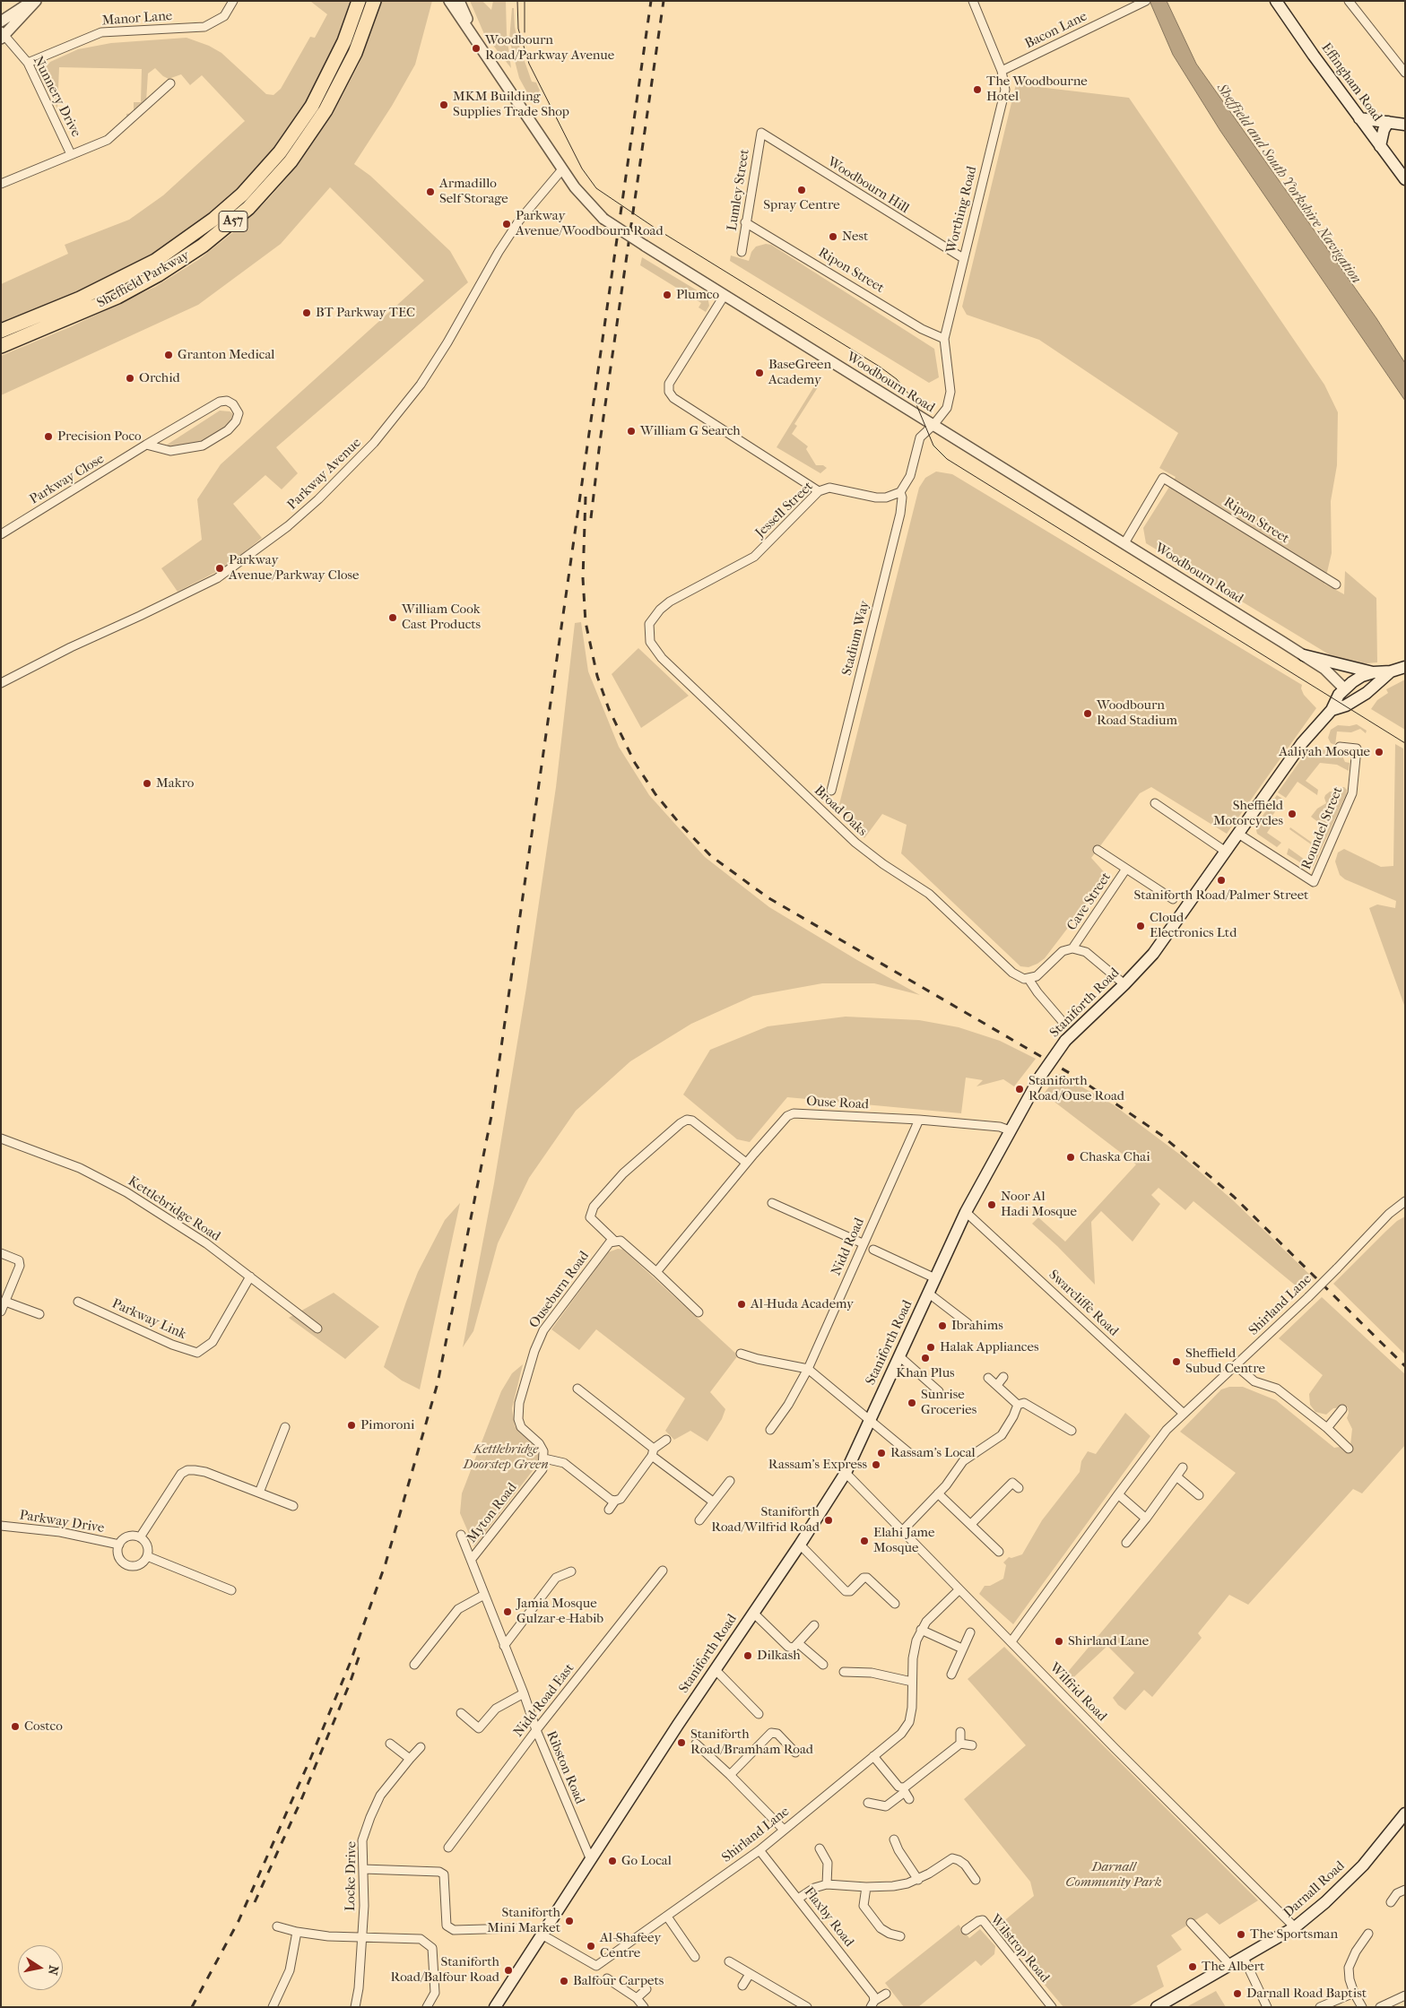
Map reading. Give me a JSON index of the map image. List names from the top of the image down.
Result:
{
  "streets": {
    "highway": ["A57", "Sheffield Parkway"],
    "main road": ["Effingham Road", "Staniforth Road", "Darnall Road"],
    "street": [
      "Manor Lane",
      "Bacon Lane",
      "Nunnery Drive",
      "Woodbourn Hill",
      "Lumley Street",
      "Worthing Road",
      "Ripon Street",
      "Woodbourn Road",
      "Parkway Avenue",
      "Parkway Close",
      "Jessell Street",
      "Stadium Way",
      "Broad Oaks",
      "Roundel Street",
      "Cave Street",
      "Ouse Road",
      "Kettlebridge Road",
      "Nidd Road",
      "Ouseburn Road",
      "Swarcliffe Road",
      "Shirland Lane",
      "Parkway Link",
      "Myton Road",
      "Parkway Drive",
      "Wilfrid Road",
      "Nidd Road East",
      "Ribston Road",
      "Locke Drive",
      "Flaxby Road",
      "Wilstrop Road"
    ]
  },
  "crossings": [
    ["Manor Lane", "Nunnery Drive"],
    ["Bacon Lane", "Worthing Road"],
    ["Woodbourn Hill", "Lumley Street"],
    ["Woodbourn Hill", "Worthing Road"],
    ["Lumley Street", "Ripon Street"],
    ["Worthing Road", "Ripon Street"],
    ["Worthing Road", "Woodbourn Road"],
    ["Ripon Street", "Woodbourn Road"],
    ["Woodbourn Road", "Parkway Avenue"],
    ["Woodbourn Road", "Staniforth Road"],
    ["Jessell Street", "Stadium Way"],
    ["Jessell Street", "Broad Oaks"],
    ["Roundel Street", "Staniforth Road"],
    ["Staniforth Road", "Ouse Road"],
    ["Staniforth Road", "Swarcliffe Road"],
    ["Staniforth Road", "Shirland Lane"],
    ["Staniforth Road", "Wilfrid Road"],
    ["Staniforth Road", "Ribston Road"],
    ["Ouse Road", "Nidd Road"],
    ["Kettlebridge Road", "Parkway Link"],
    ["Ouseburn Road", "Myton Road"],
    ["Swarcliffe Road", "Shirland Lane"],
    ["Shirland Lane", "Wilfrid Road"],
    ["Shirland Lane", "Flaxby Road"],
    ["Myton Road", "Ribston Road"],
    ["Wilfrid Road", "Darnall Road"],
    ["Nidd Road East", "Ribston Road"]
  ],
  "water": ["Sheffield and South Yorkshire Navigation"],
  "parks": ["Kettlebridge Doorstep Green", "Darnall Community Park"],
  "places": [
    "Woodbourn Road/Parkway Avenue",
    "The Woodbourne Hotel",
    "MKM Building Supplies Trade Shop",
    "Spray Centre",
    "Armadillo Self Storage",
    "Parkway Avenue/Woodbourn Road",
    "Nest",
    "Plumco",
    "BT Parkway TEC",
    "Granton Medical",
    "BaseGreen Academy",
    "Orchid",
    "William G Search",
    "Precision Poco",
    "Parkway Avenue/Parkway Close",
    "William Cook Cast Products",
    "Woodbourn Road Stadium",
    "Aaliyah Mosque",
    "Makro",
    "Sheffield Motorcycles",
    "Staniforth Road/Palmer Street",
    "Cloud Electronics Ltd",
    "Staniforth Road/Ouse Road",
    "Chaska Chai",
    "Noor Al Hadi Mosque",
    "Al-Huda Academy",
    "Ibrahims",
    "Halak Appliances",
    "Khan Plus",
    "Sheffield Subud Centre",
    "Sunrise Groceries",
    "Pimoroni",
    "Rassam's Local",
    "Rassam's Express",
    "Staniforth Road/Wilfrid Road",
    "Elahi Jame Mosque",
    "Jamia Mosque Gulzar-e-Habib",
    "Shirland Lane",
    "Dilkash",
    "Costco",
    "Staniforth Road/Bramham Road",
    "Go Local",
    "Staniforth Mini Market",
    "The Sportsman",
    "Al-Shafeey Centre",
    "The Albert",
    "Staniforth Road/Balfour Road",
    "Balfour Carpets",
    "Darnall Road Baptist"
  ],
  "north": "right"
}
